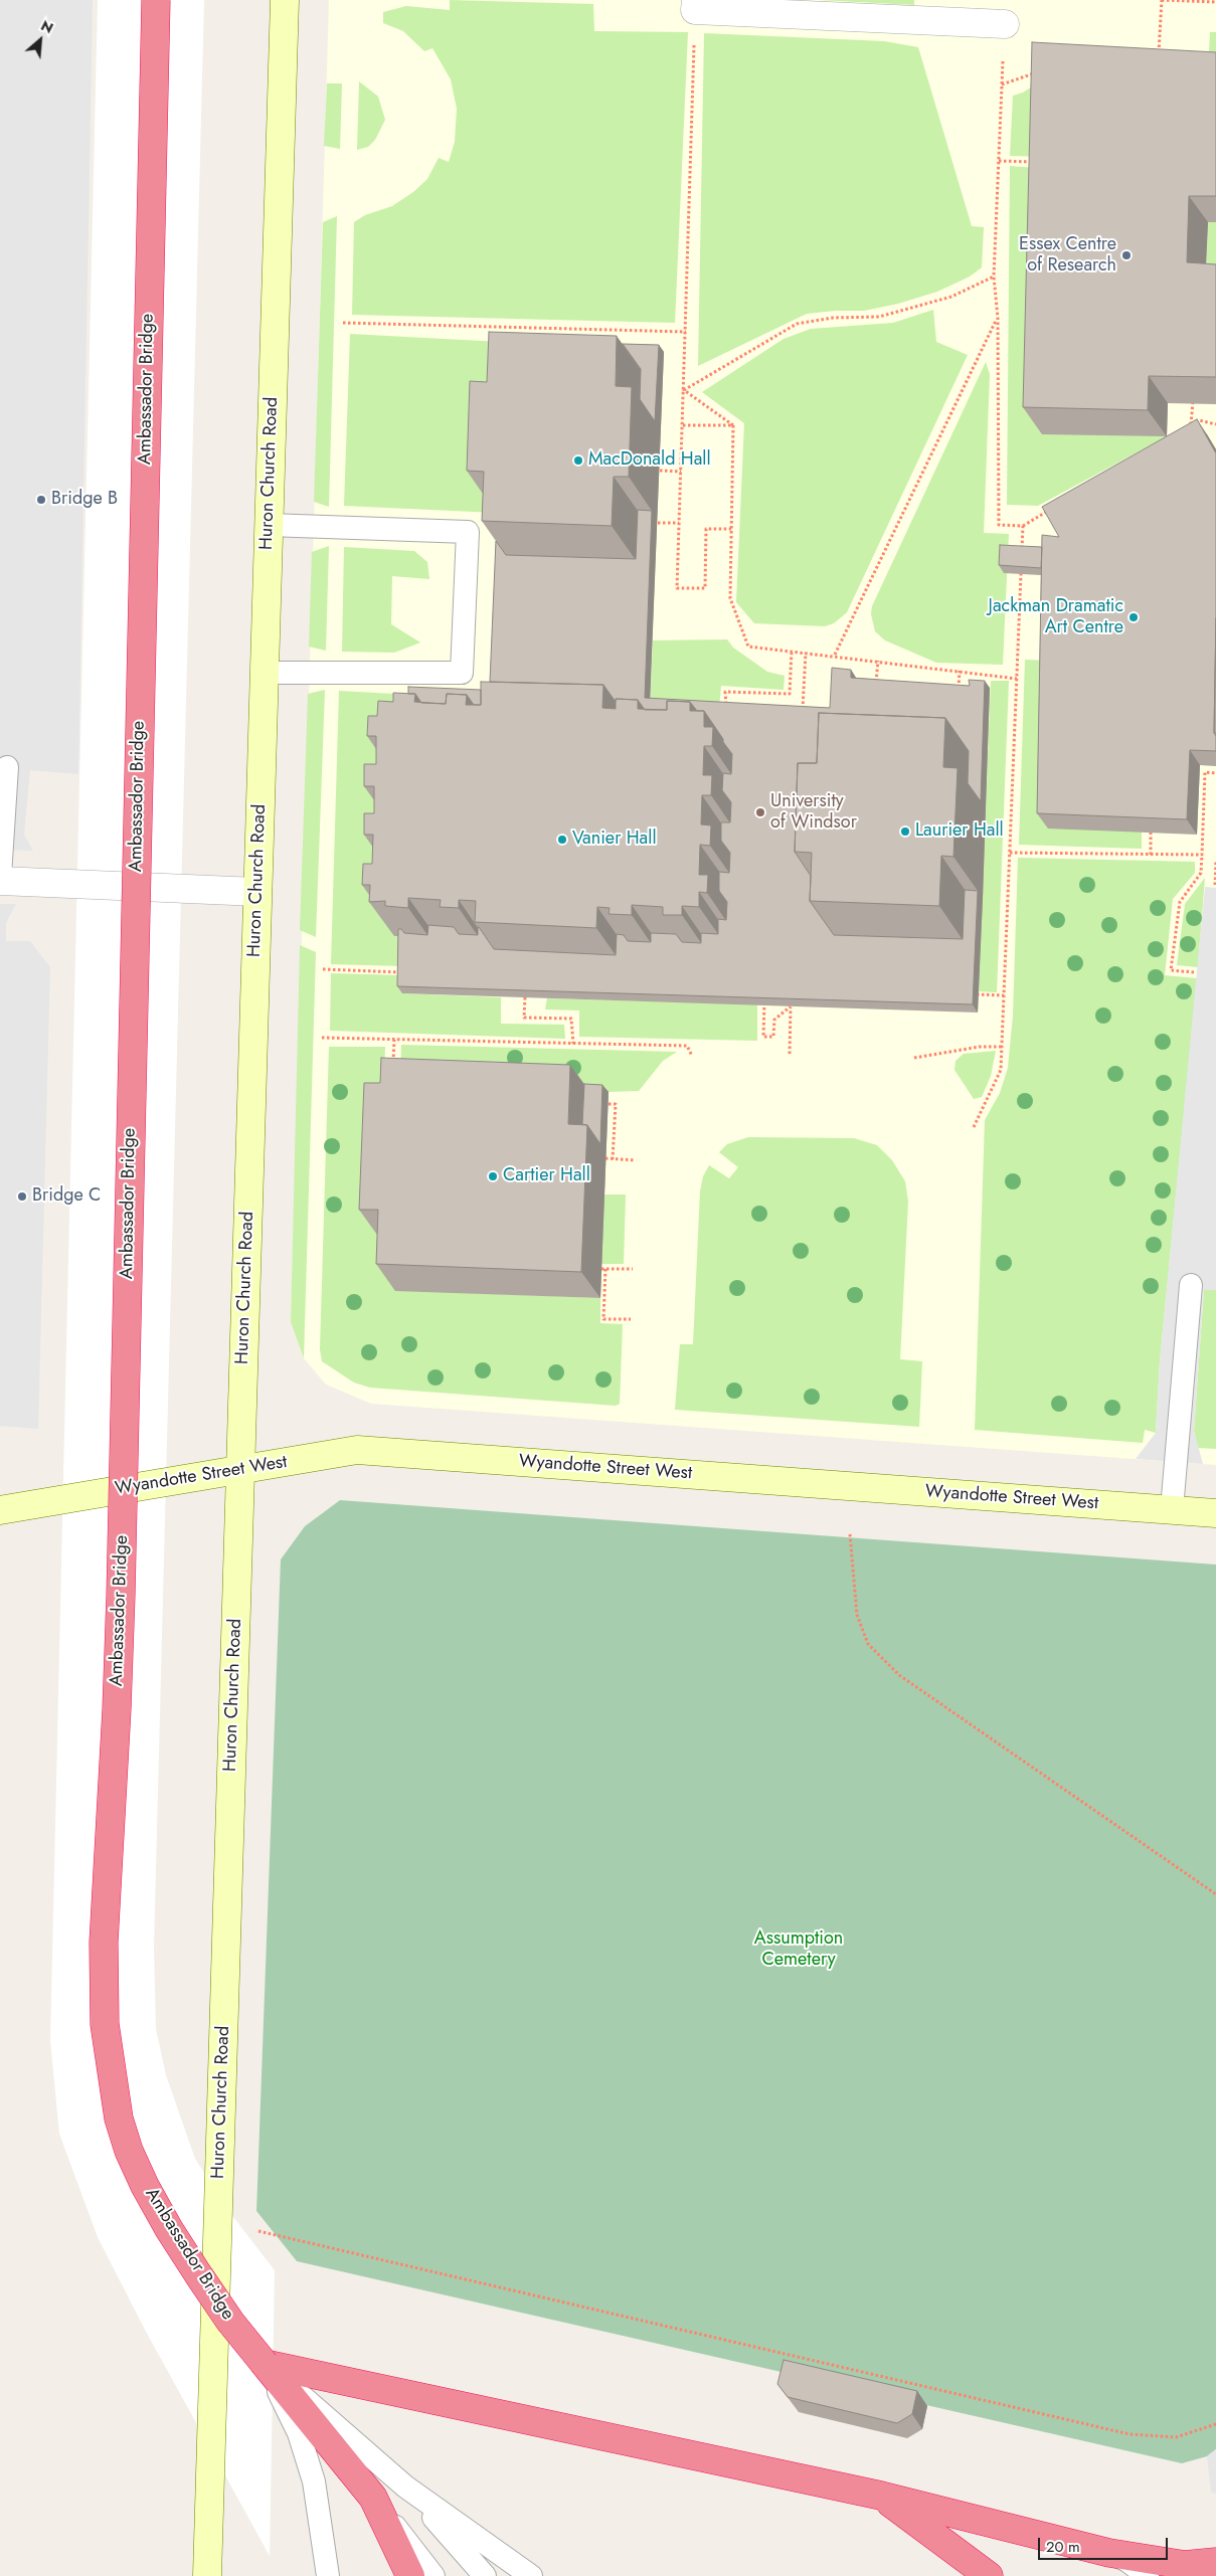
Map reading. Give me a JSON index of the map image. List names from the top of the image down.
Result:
{
  "streets": {
    "highway": ["Ambassador Bridge"],
    "main road": ["Huron Church Road", "Wyandotte Street West"]
  },
  "crossings": [
    ["Huron Church Road", "Wyandotte Street West"]
  ],
  "parks": ["Assumption Cemetery"],
  "places": [
    "Essex Centre of Research",
    "MacDonald Hall",
    "Bridge B",
    "Jackman Dramatic Art Centre",
    "University of Windsor",
    "Laurier Hall",
    "Vanier Hall",
    "Cartier Hall",
    "Bridge C"
  ],
  "scale_bar": "20 m",
  "north": "top right"
}
